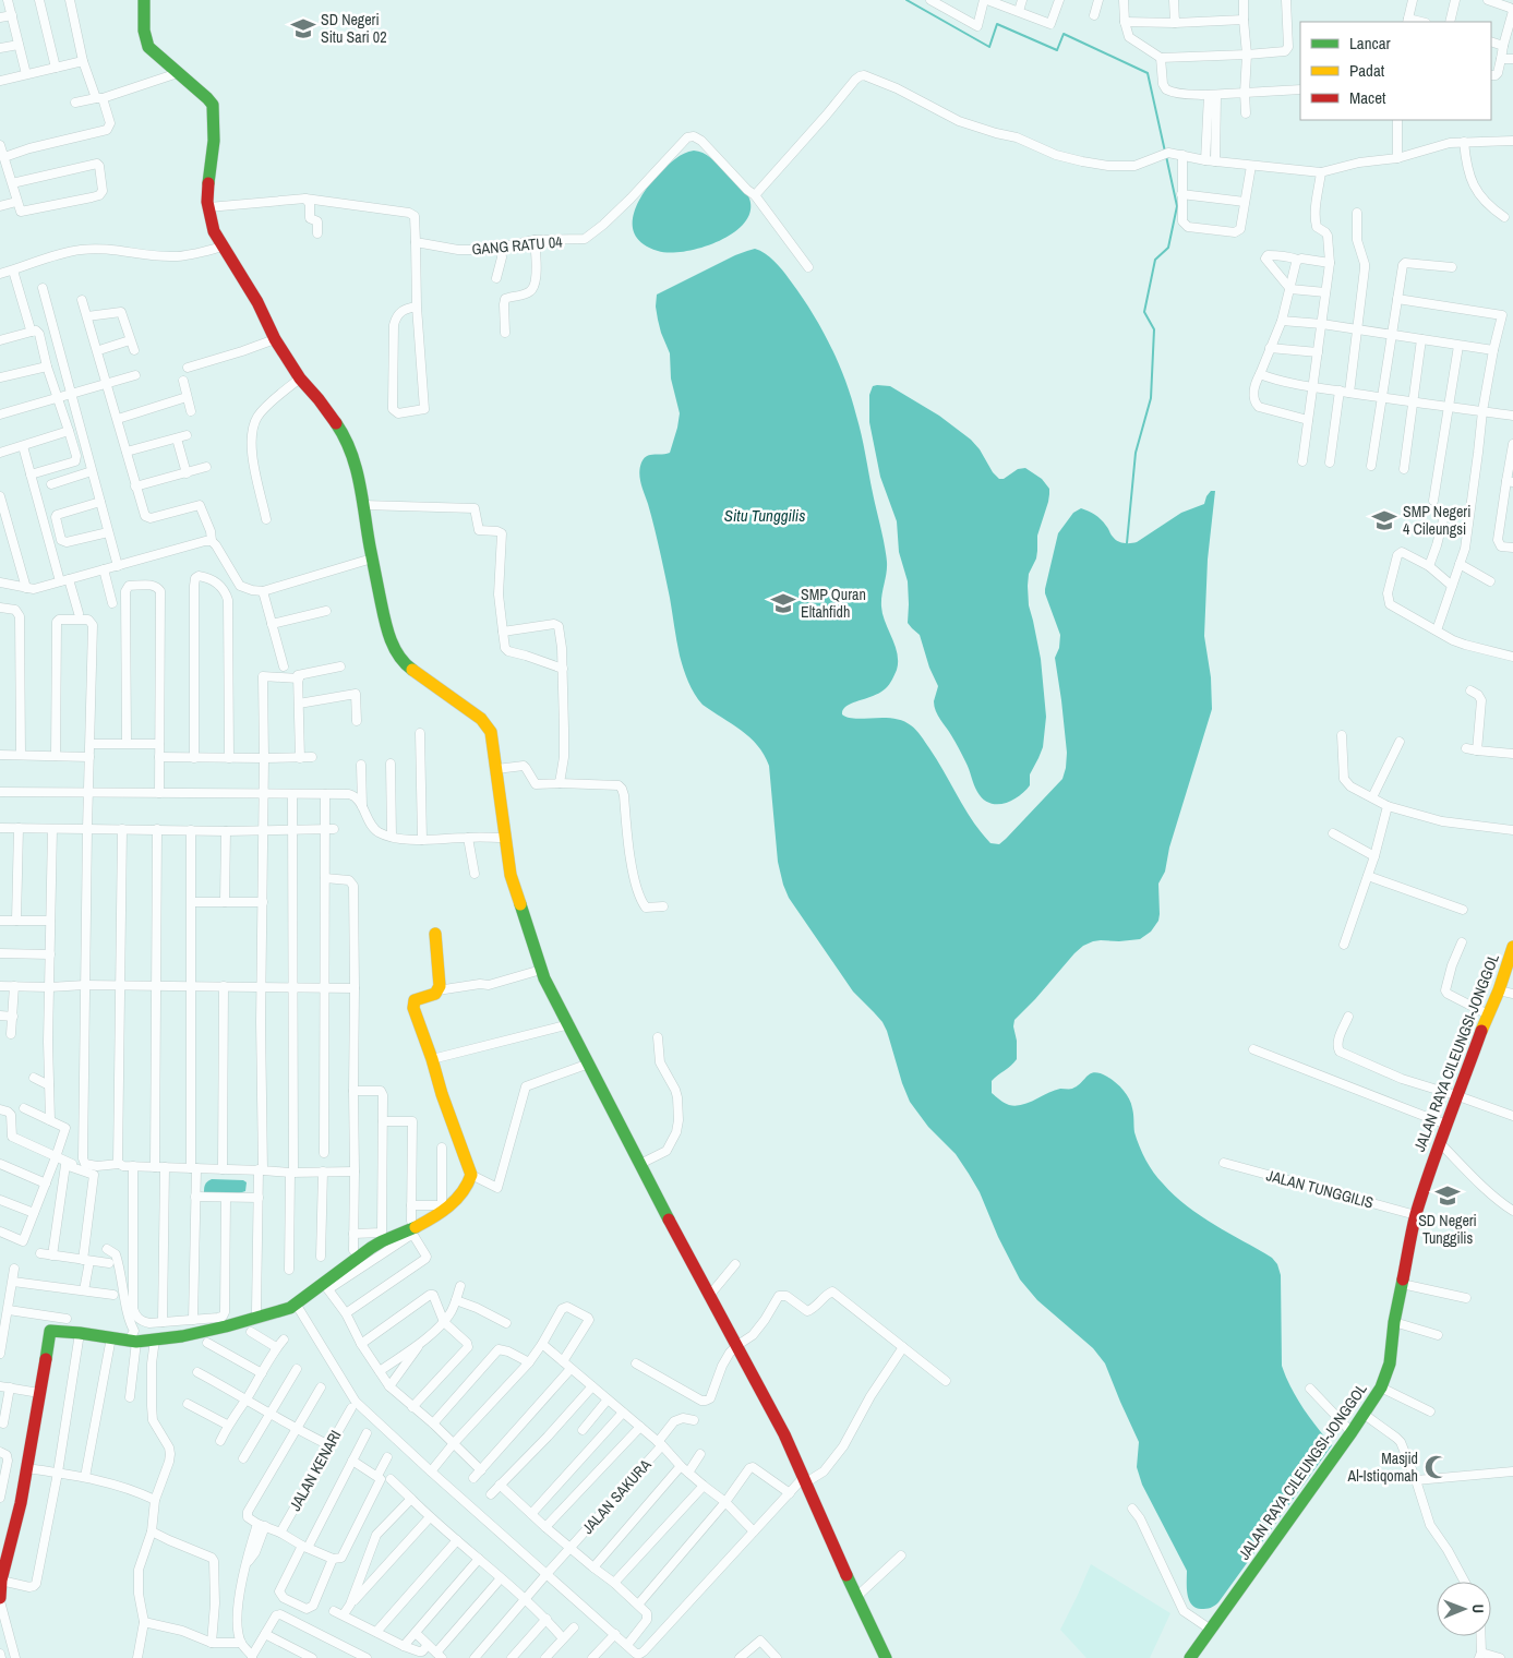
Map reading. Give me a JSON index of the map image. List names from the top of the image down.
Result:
{
  "streets": {
    "street": [
      "GANG RATU 04",
      "JALAN RAYA CILEUNGSI-JONGGOL",
      "JALAN TUNGGILIS",
      "JALAN KENARI",
      "JALAN SAKURA"
    ]
  },
  "crossings": [
    ["JALAN RAYA CILEUNGSI-JONGGOL", "JALAN TUNGGILIS"]
  ],
  "water": ["Situ Tunggilis"],
  "places": {
    "school or university": [
      "SD Negeri Situ Sari 02",
      "SMP Negeri 4 Cileungsi",
      "SMP Quran Eltahfidh",
      "SD Negeri Tunggilis"
    ],
    "mosque": ["Masjid Al-Istiqomah"]
  },
  "legend": ["Lancar", "Padat", "Macet"],
  "north": "right"
}
